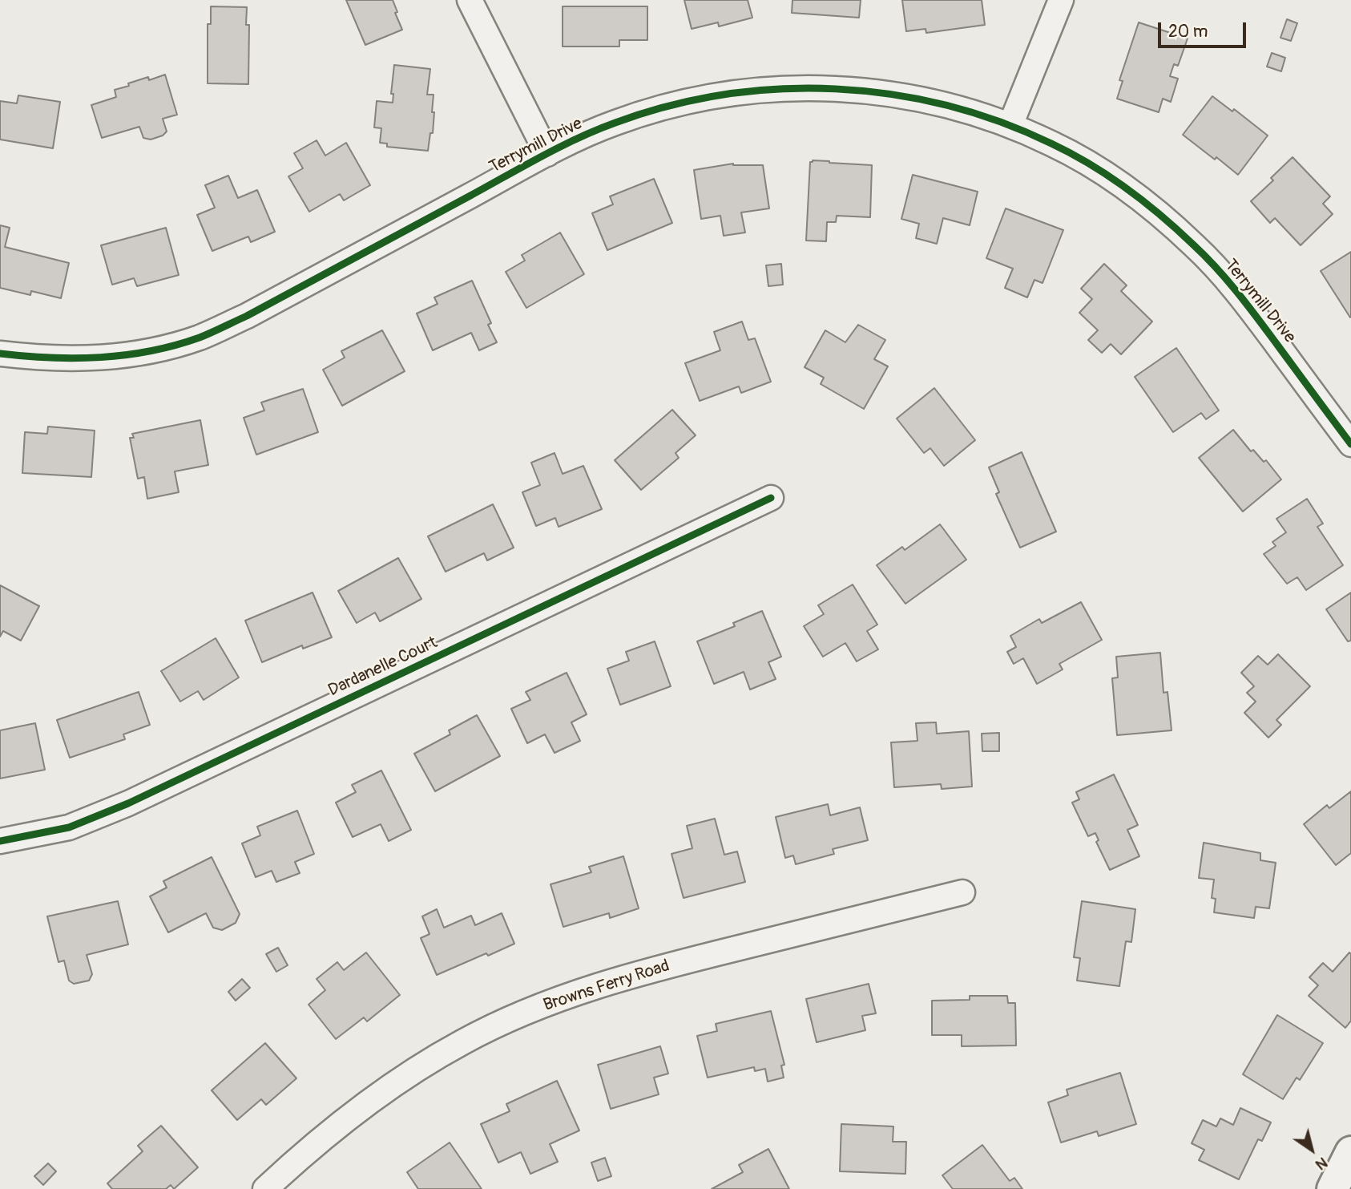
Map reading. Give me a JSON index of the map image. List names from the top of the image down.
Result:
{
  "streets": {
    "street": ["Terrymill Drive", "Dardanelle Court", "Browns Ferry Road"]
  },
  "scale_bar": "20 m",
  "north": "bottom right"
}
